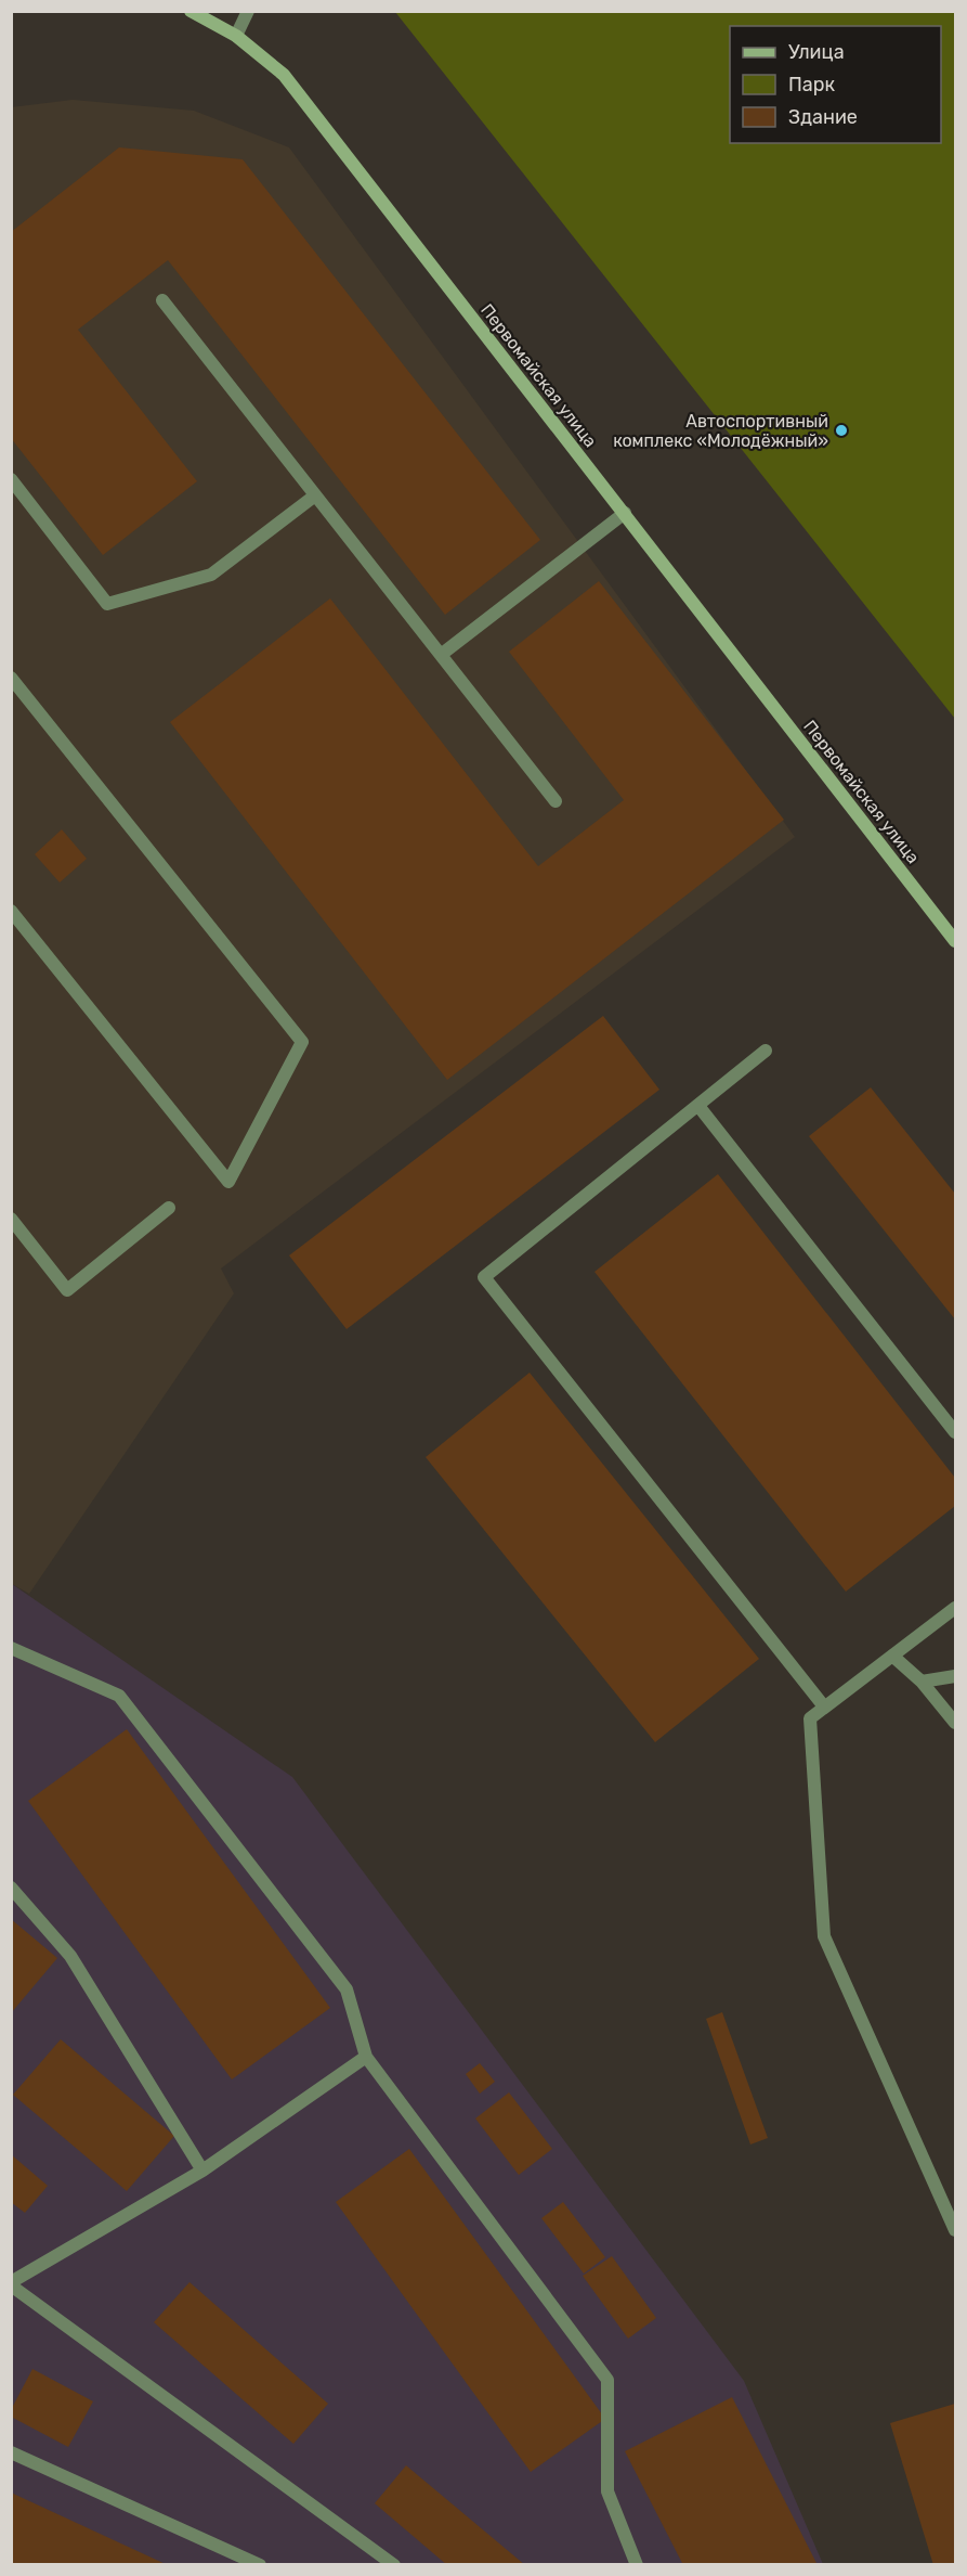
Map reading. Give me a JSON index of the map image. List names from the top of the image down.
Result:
{
  "streets": {
    "street": ["Первомайская улица"]
  },
  "places": ["Автоспортивный комплекс «Молодёжный»"],
  "legend": ["Улица", "Парк", "Здание"]
}
